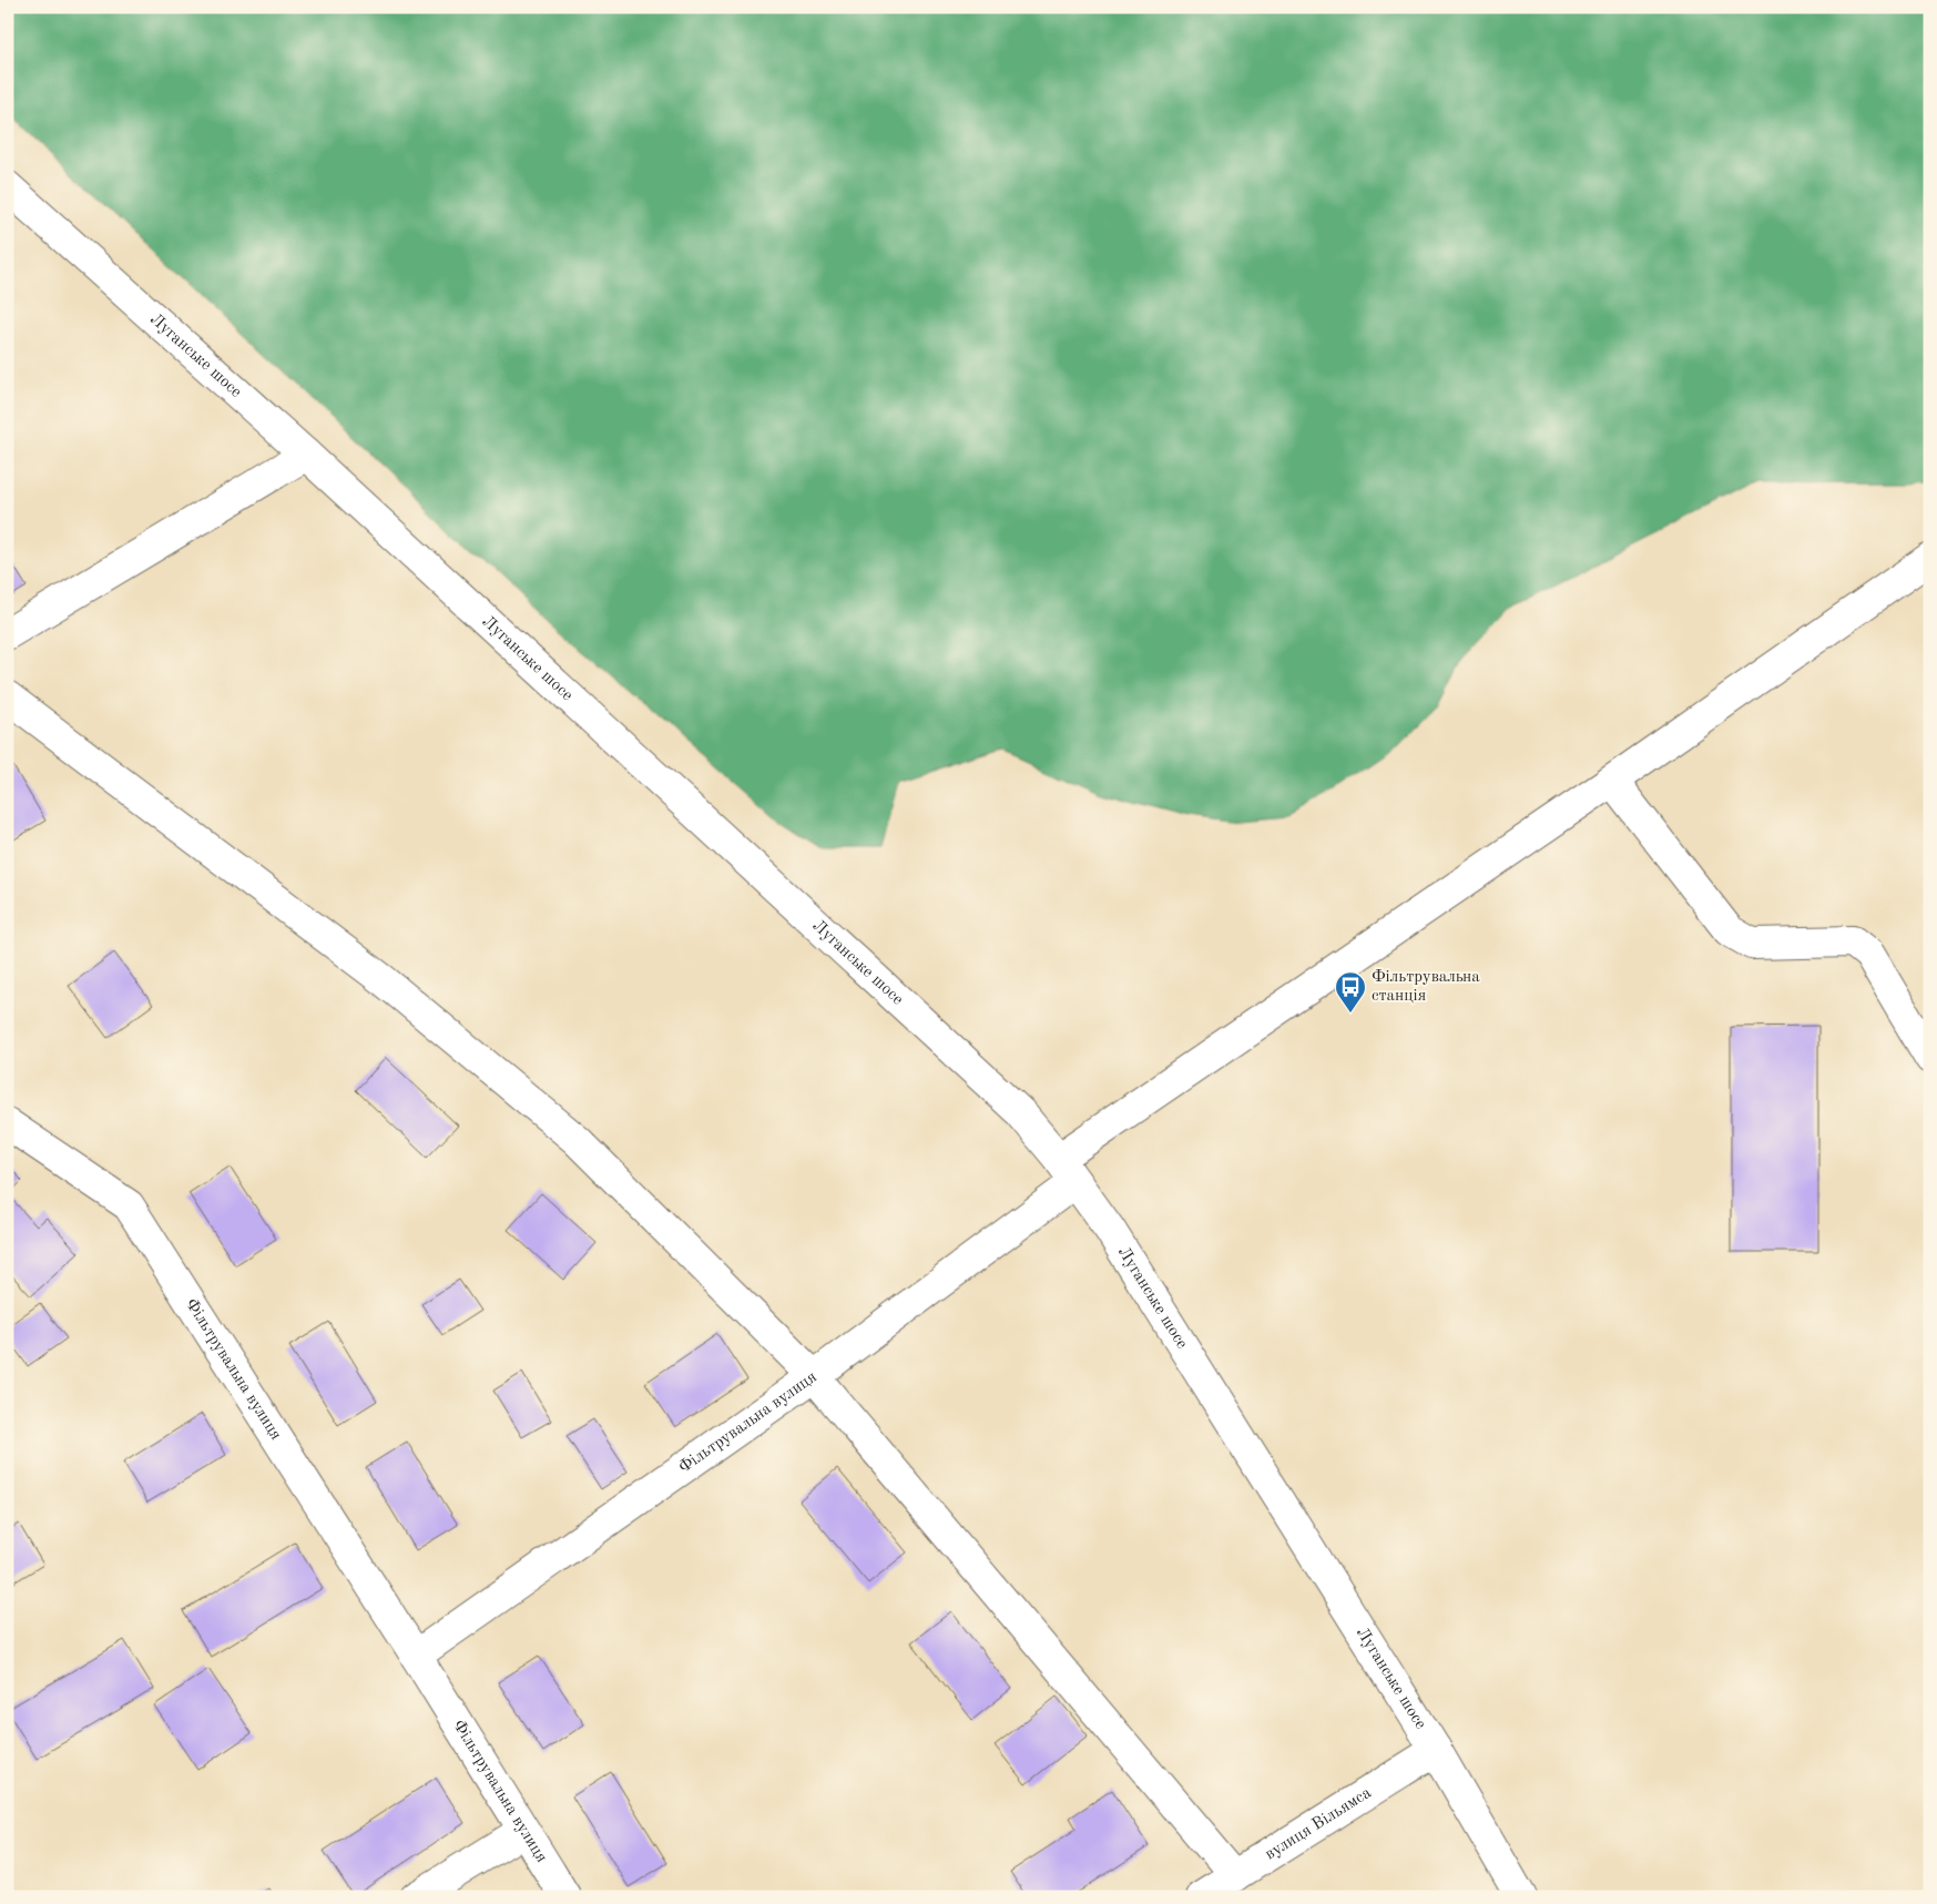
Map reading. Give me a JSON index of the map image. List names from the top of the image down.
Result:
{
  "streets": {
    "street": ["Луганське шосе", "Фільтрувальна вулиця", "вулиця Вільямса"]
  },
  "crossings": [
    ["Луганське шосе", "Фільтрувальна вулиця"],
    ["Луганське шосе", "вулиця Вільямса"]
  ],
  "places": {
    "bus stop": ["Фільтрувальна станція"]
  }
}
